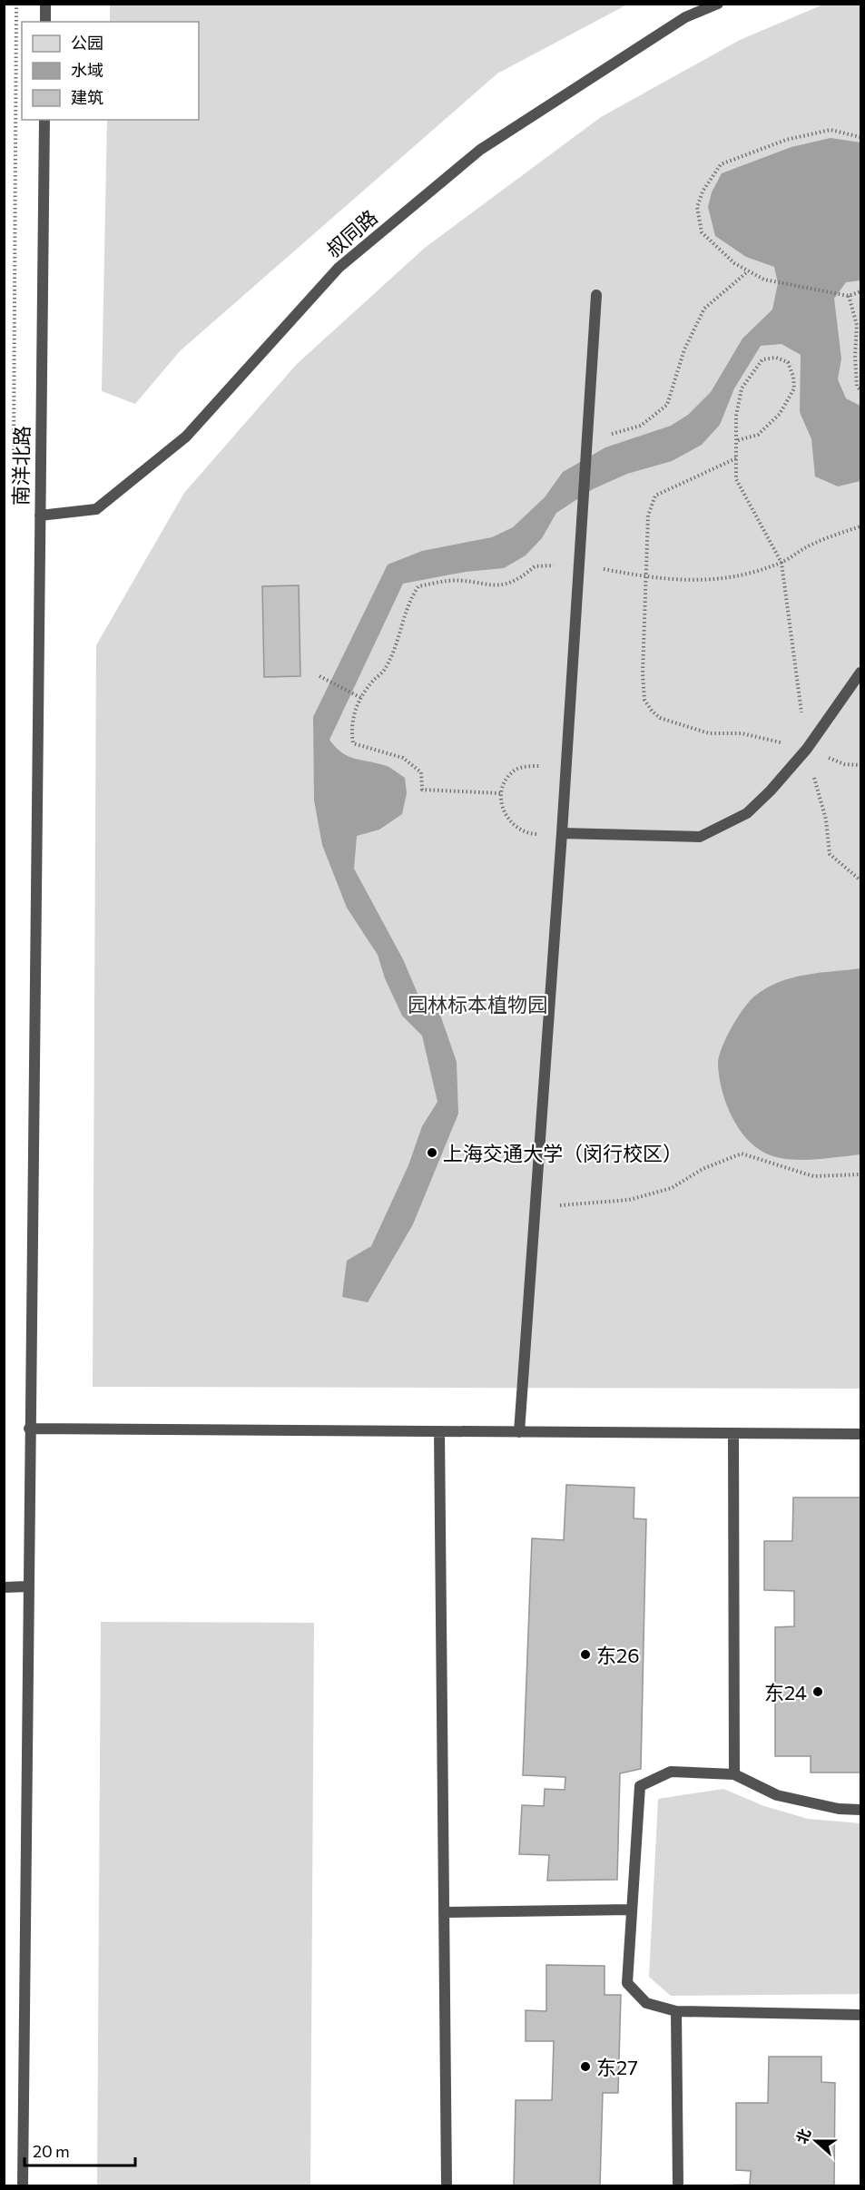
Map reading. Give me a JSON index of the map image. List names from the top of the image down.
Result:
{
  "streets": {
    "lane": ["叔同路", "南洋北路"]
  },
  "crossings": [
    ["叔同路", "南洋北路"]
  ],
  "parks": ["园林标本植物园"],
  "places": [
    "上海交通大学（闵行校区）",
    "东26",
    "东24",
    "东27"
  ],
  "legend": ["公园", "水域", "建筑"],
  "scale_bar": "20 m",
  "north": "left"
}
